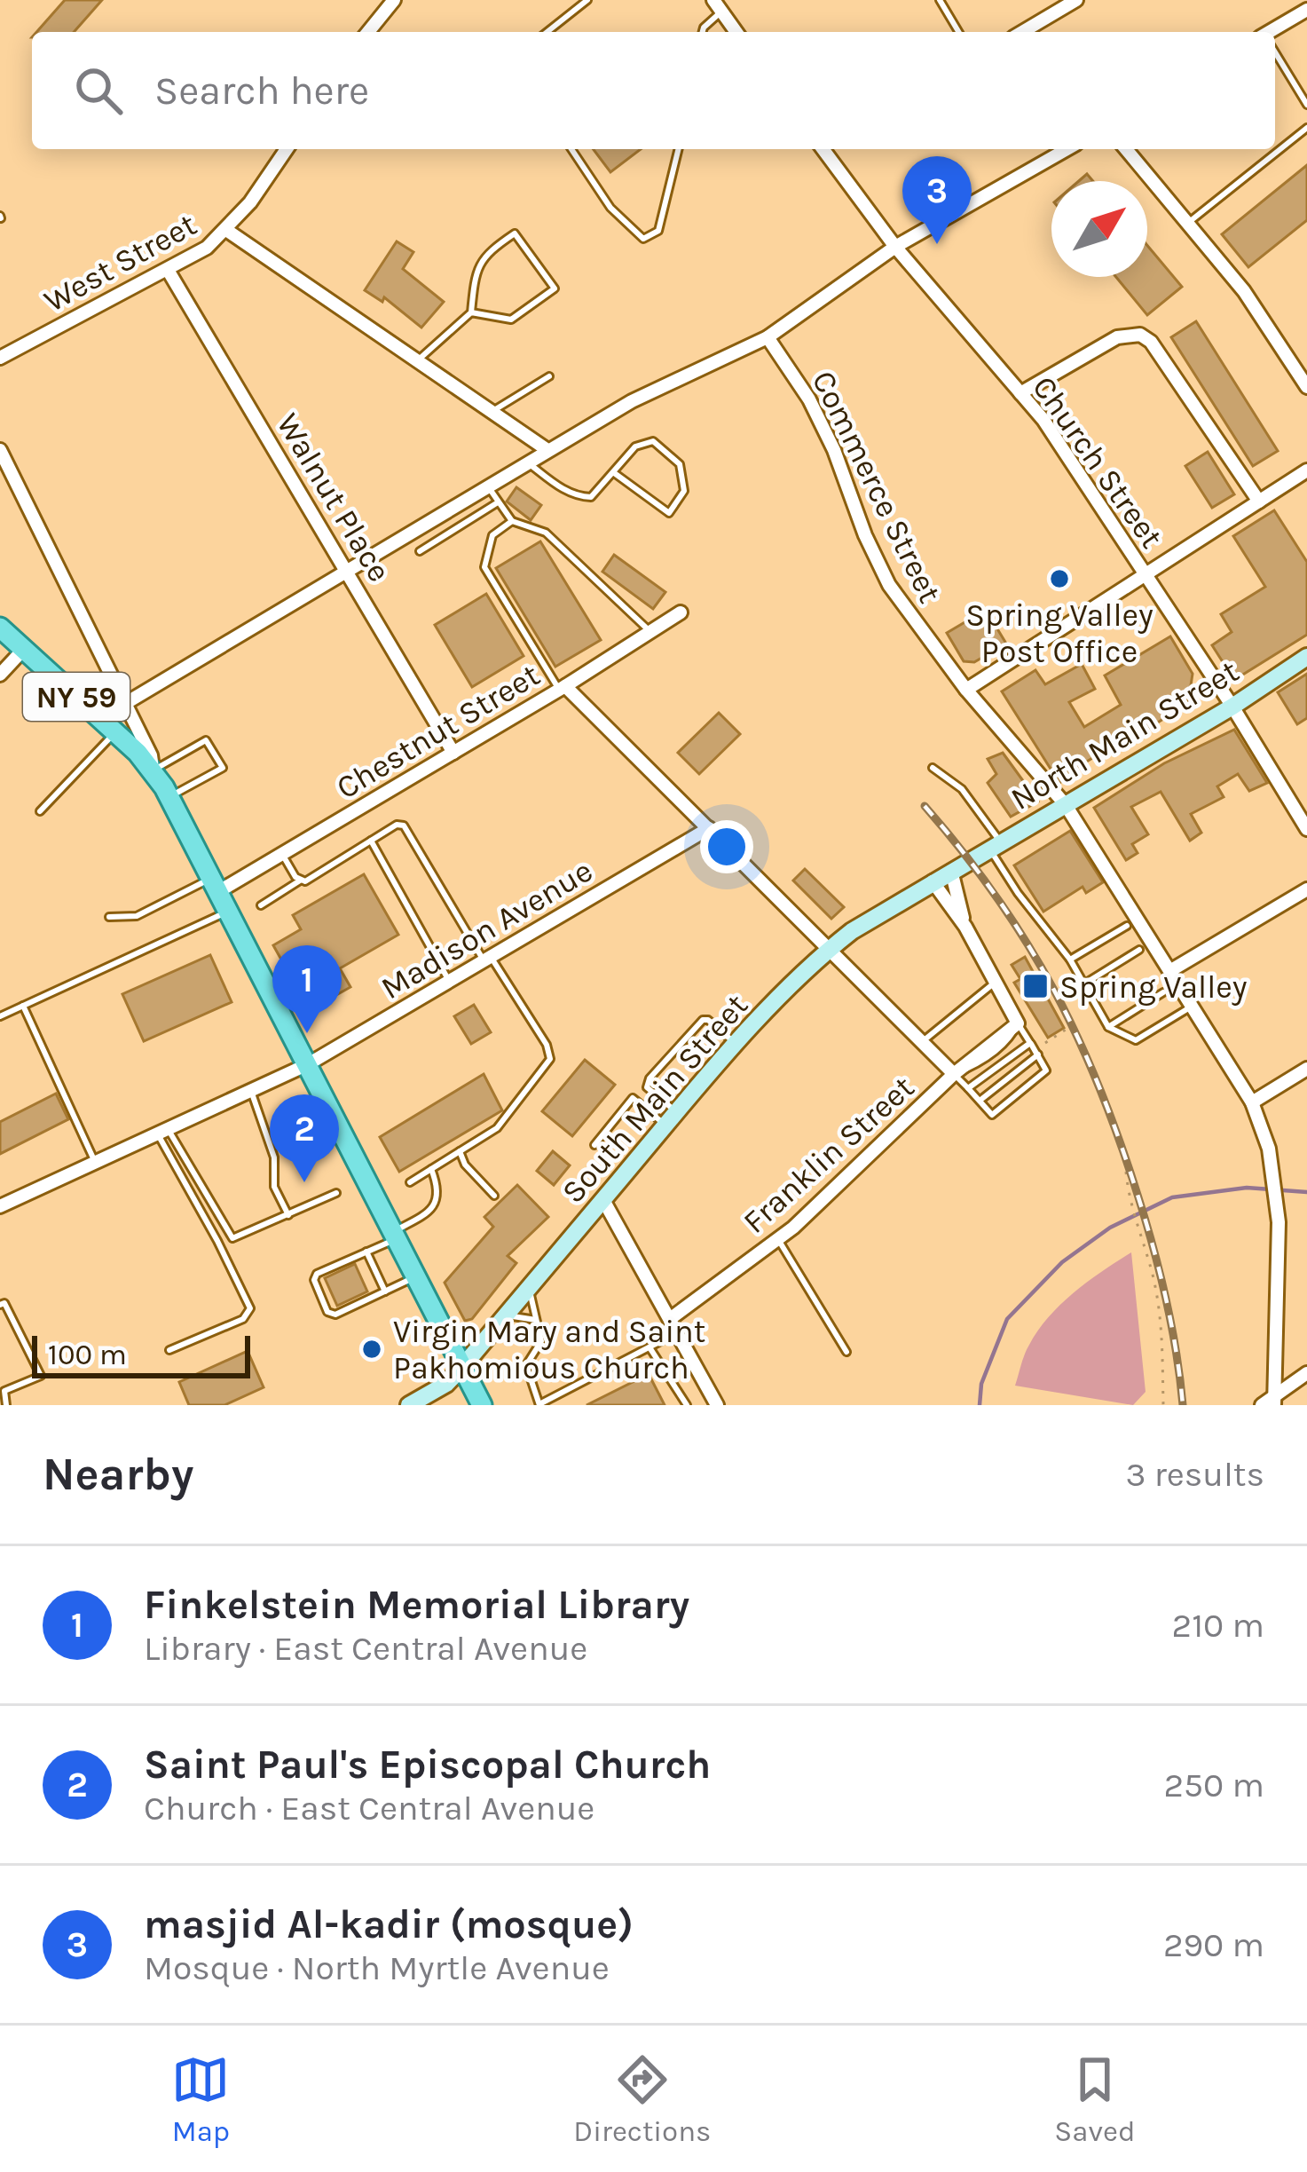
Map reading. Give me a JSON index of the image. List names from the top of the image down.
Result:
{
  "streets": {
    "main road": ["NY 59", "North Main Street", "South Main Street"],
    "street": [
      "West Street",
      "Church Street",
      "Commerce Street",
      "Walnut Place",
      "Chestnut Street",
      "Madison Avenue",
      "Franklin Street"
    ]
  },
  "crossings": [
    ["West Street", "Walnut Place"],
    ["Church Street", "North Main Street"],
    ["Commerce Street", "North Main Street"],
    ["Walnut Place", "Chestnut Street"],
    ["NY 59", "Chestnut Street"],
    ["NY 59", "Madison Avenue"],
    ["NY 59", "South Main Street"],
    ["North Main Street", "South Main Street"]
  ],
  "places": {
    "other": ["Spring Valley Post Office", "Virgin Mary and Saint Pakhomious Church"],
    "transit": ["Spring Valley"]
  },
  "scale_bar": "100 m",
  "north": "top right",
  "page": {
    "search": "Search here",
    "pins": ["3", "1", "2"],
    "scale": "100 m",
    "heading": ["Nearby", "3 results"],
    "list": [
      {
        "mark": "1",
        "name": "Finkelstein Memorial Library",
        "note": "Library · East Central Avenue",
        "value": "210 m"
      },
      {
        "mark": "2",
        "name": "Saint Paul's Episcopal Church",
        "note": "Church · East Central Avenue",
        "value": "250 m"
      },
      {
        "mark": "3",
        "name": "masjid Al-kadir (mosque)",
        "note": "Mosque · North Myrtle Avenue",
        "value": "290 m"
      }
    ],
    "nav": ["Map", "Directions", "Saved"]
  }
}
